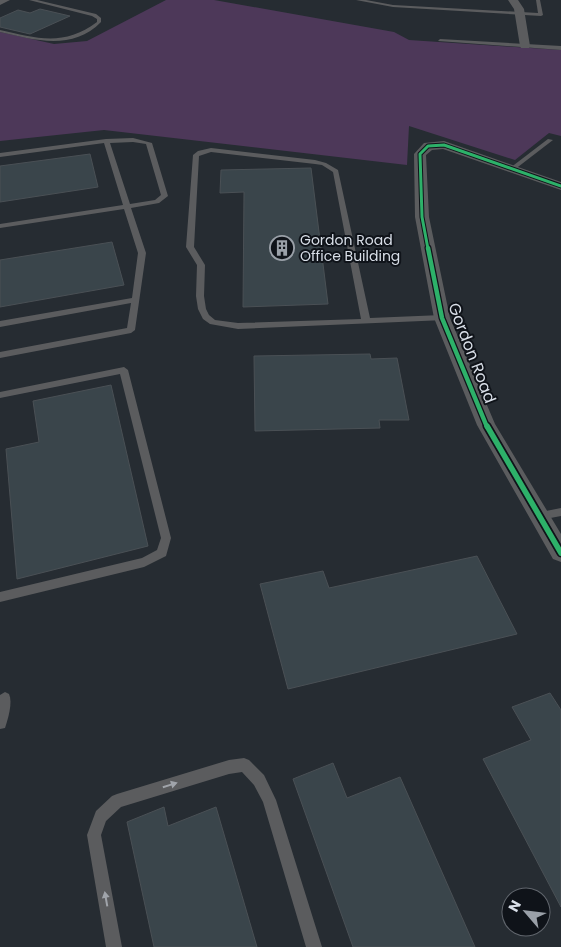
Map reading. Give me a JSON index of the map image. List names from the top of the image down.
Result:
{
  "streets": {
    "street": ["Gordon Road"]
  },
  "places": {
    "building": ["Gordon Road Office Building"]
  },
  "north": "top left"
}
